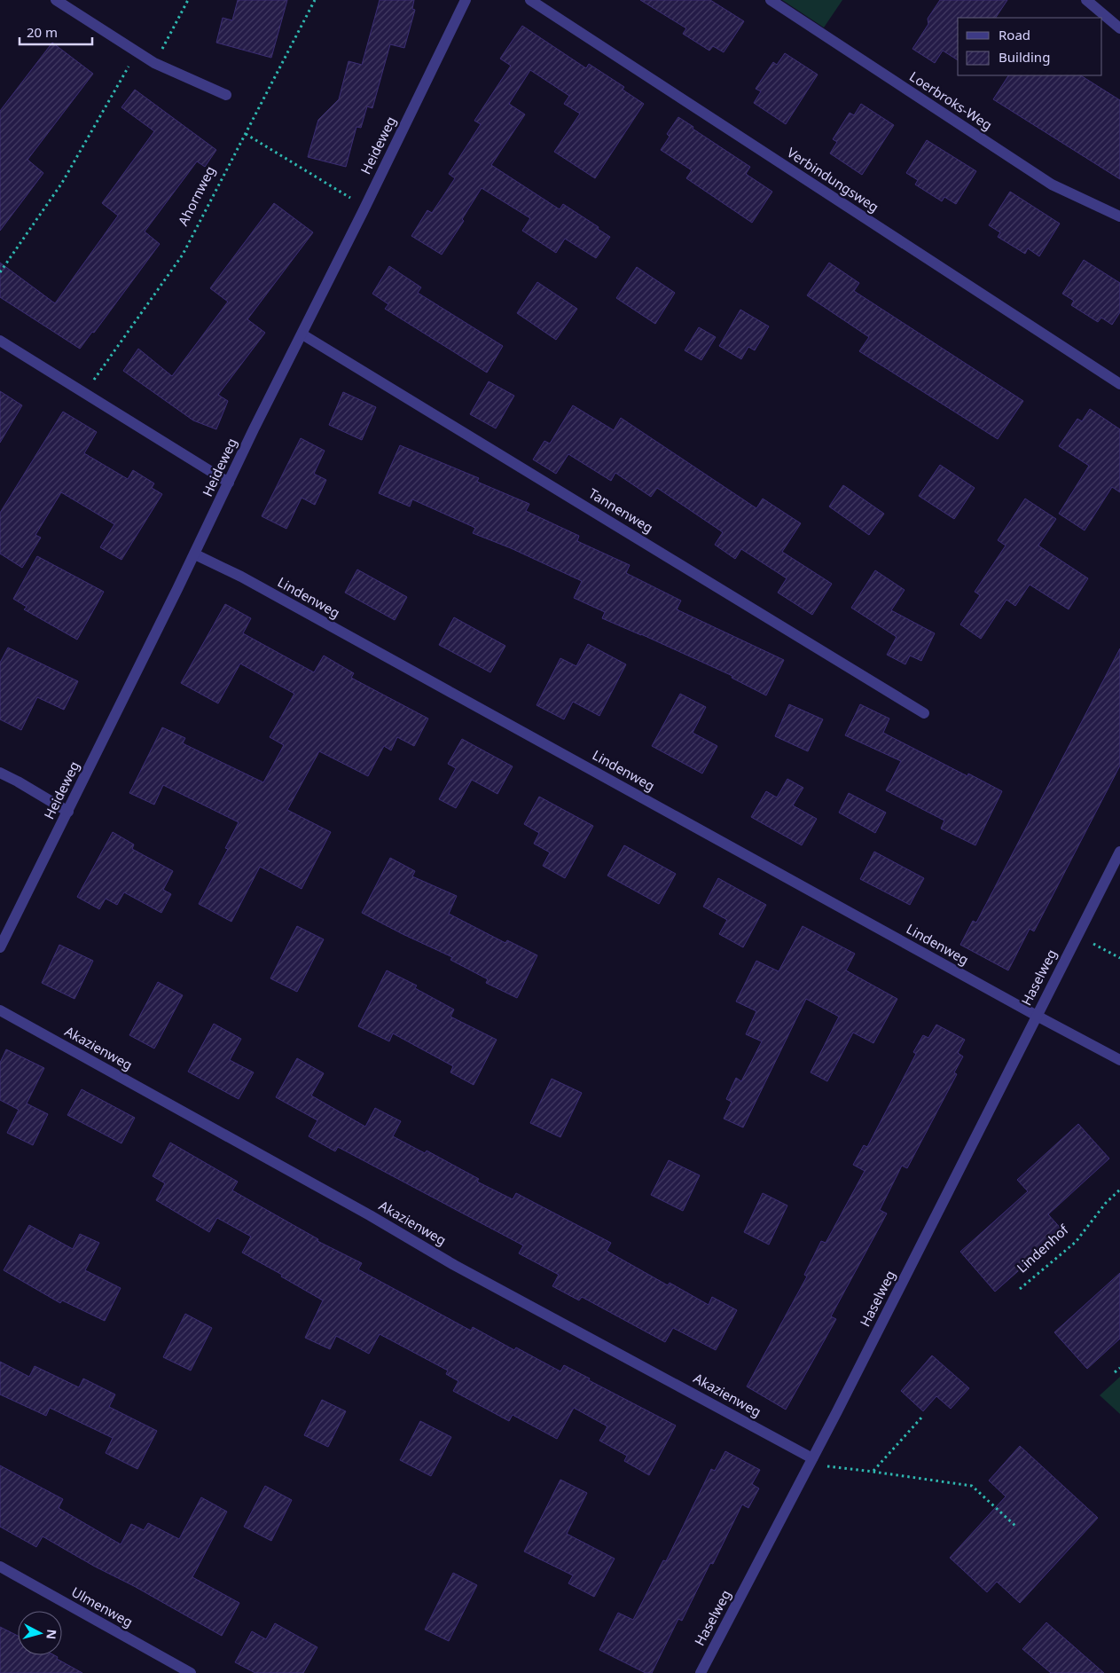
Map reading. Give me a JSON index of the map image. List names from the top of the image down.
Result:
{
  "streets": {
    "street": [
      "Loerbroks-Weg",
      "Heideweg",
      "Verbindungsweg",
      "Tannenweg",
      "Lindenweg",
      "Haselweg",
      "Akazienweg",
      "Ulmenweg"
    ],
    "path": ["Ahornweg", "Lindenhof"]
  },
  "crossings": [
    ["Heideweg", "Tannenweg"],
    ["Heideweg", "Lindenweg"],
    ["Lindenweg", "Haselweg"],
    ["Haselweg", "Akazienweg"]
  ],
  "legend": ["Road", "Building"],
  "scale_bar": "20 m",
  "north": "right"
}
